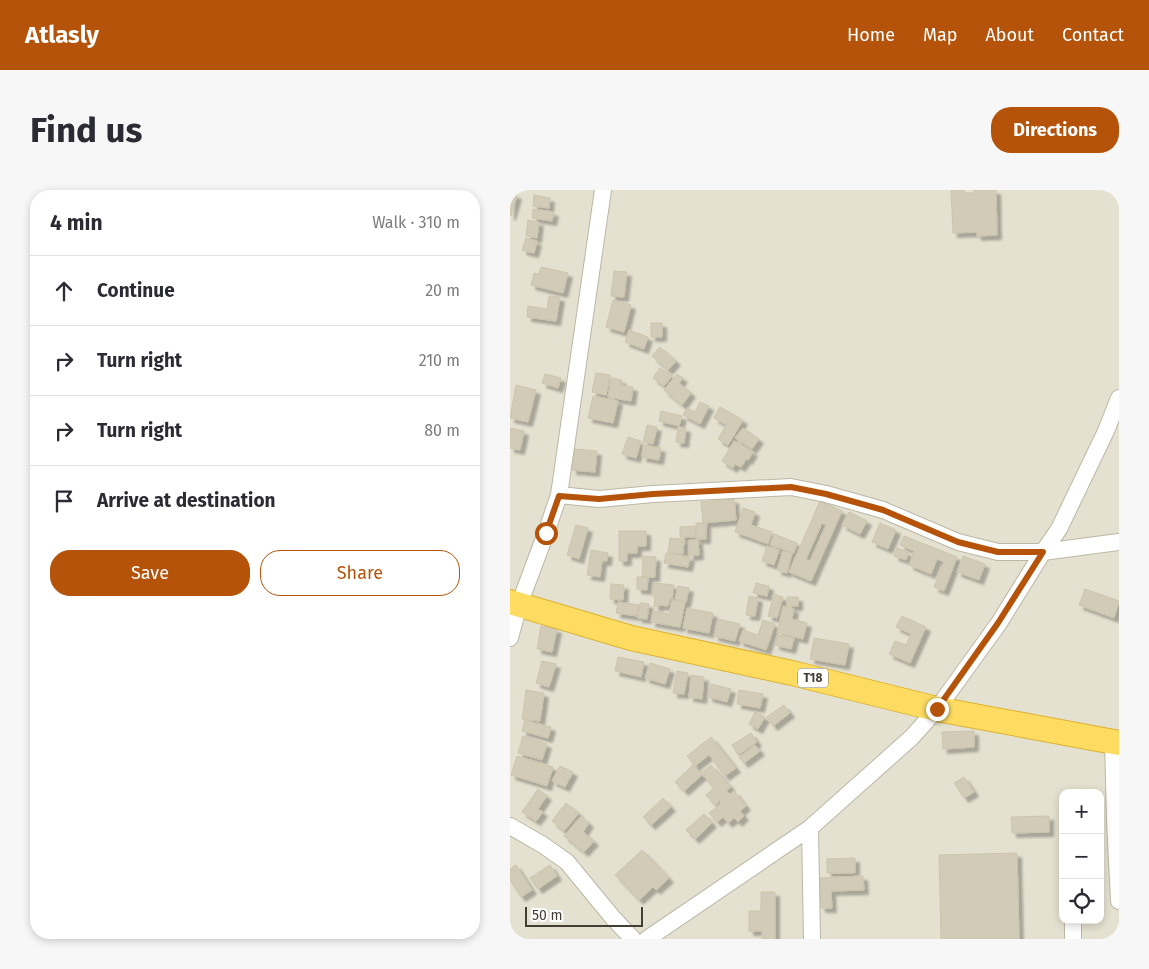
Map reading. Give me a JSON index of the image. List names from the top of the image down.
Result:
{
  "streets": {
    "highway": ["T18"]
  },
  "scale_bar": "50 m",
  "page": {
    "header": "Atlasly",
    "nav": [
      "Home",
      "Map",
      "About",
      "Contact"
    ],
    "buttons": [
      "Directions",
      ["Save", "Share"]
    ],
    "title": "Find us",
    "heading": ["4 min", "Walk · 310 m"],
    "list": [
      ["Continue", "20 m"],
      ["Turn right", "210 m"],
      ["Turn right", "80 m"],
      "Arrive at destination"
    ],
    "map_buttons": ["+", "−"],
    "scale": "50 m"
  }
}
